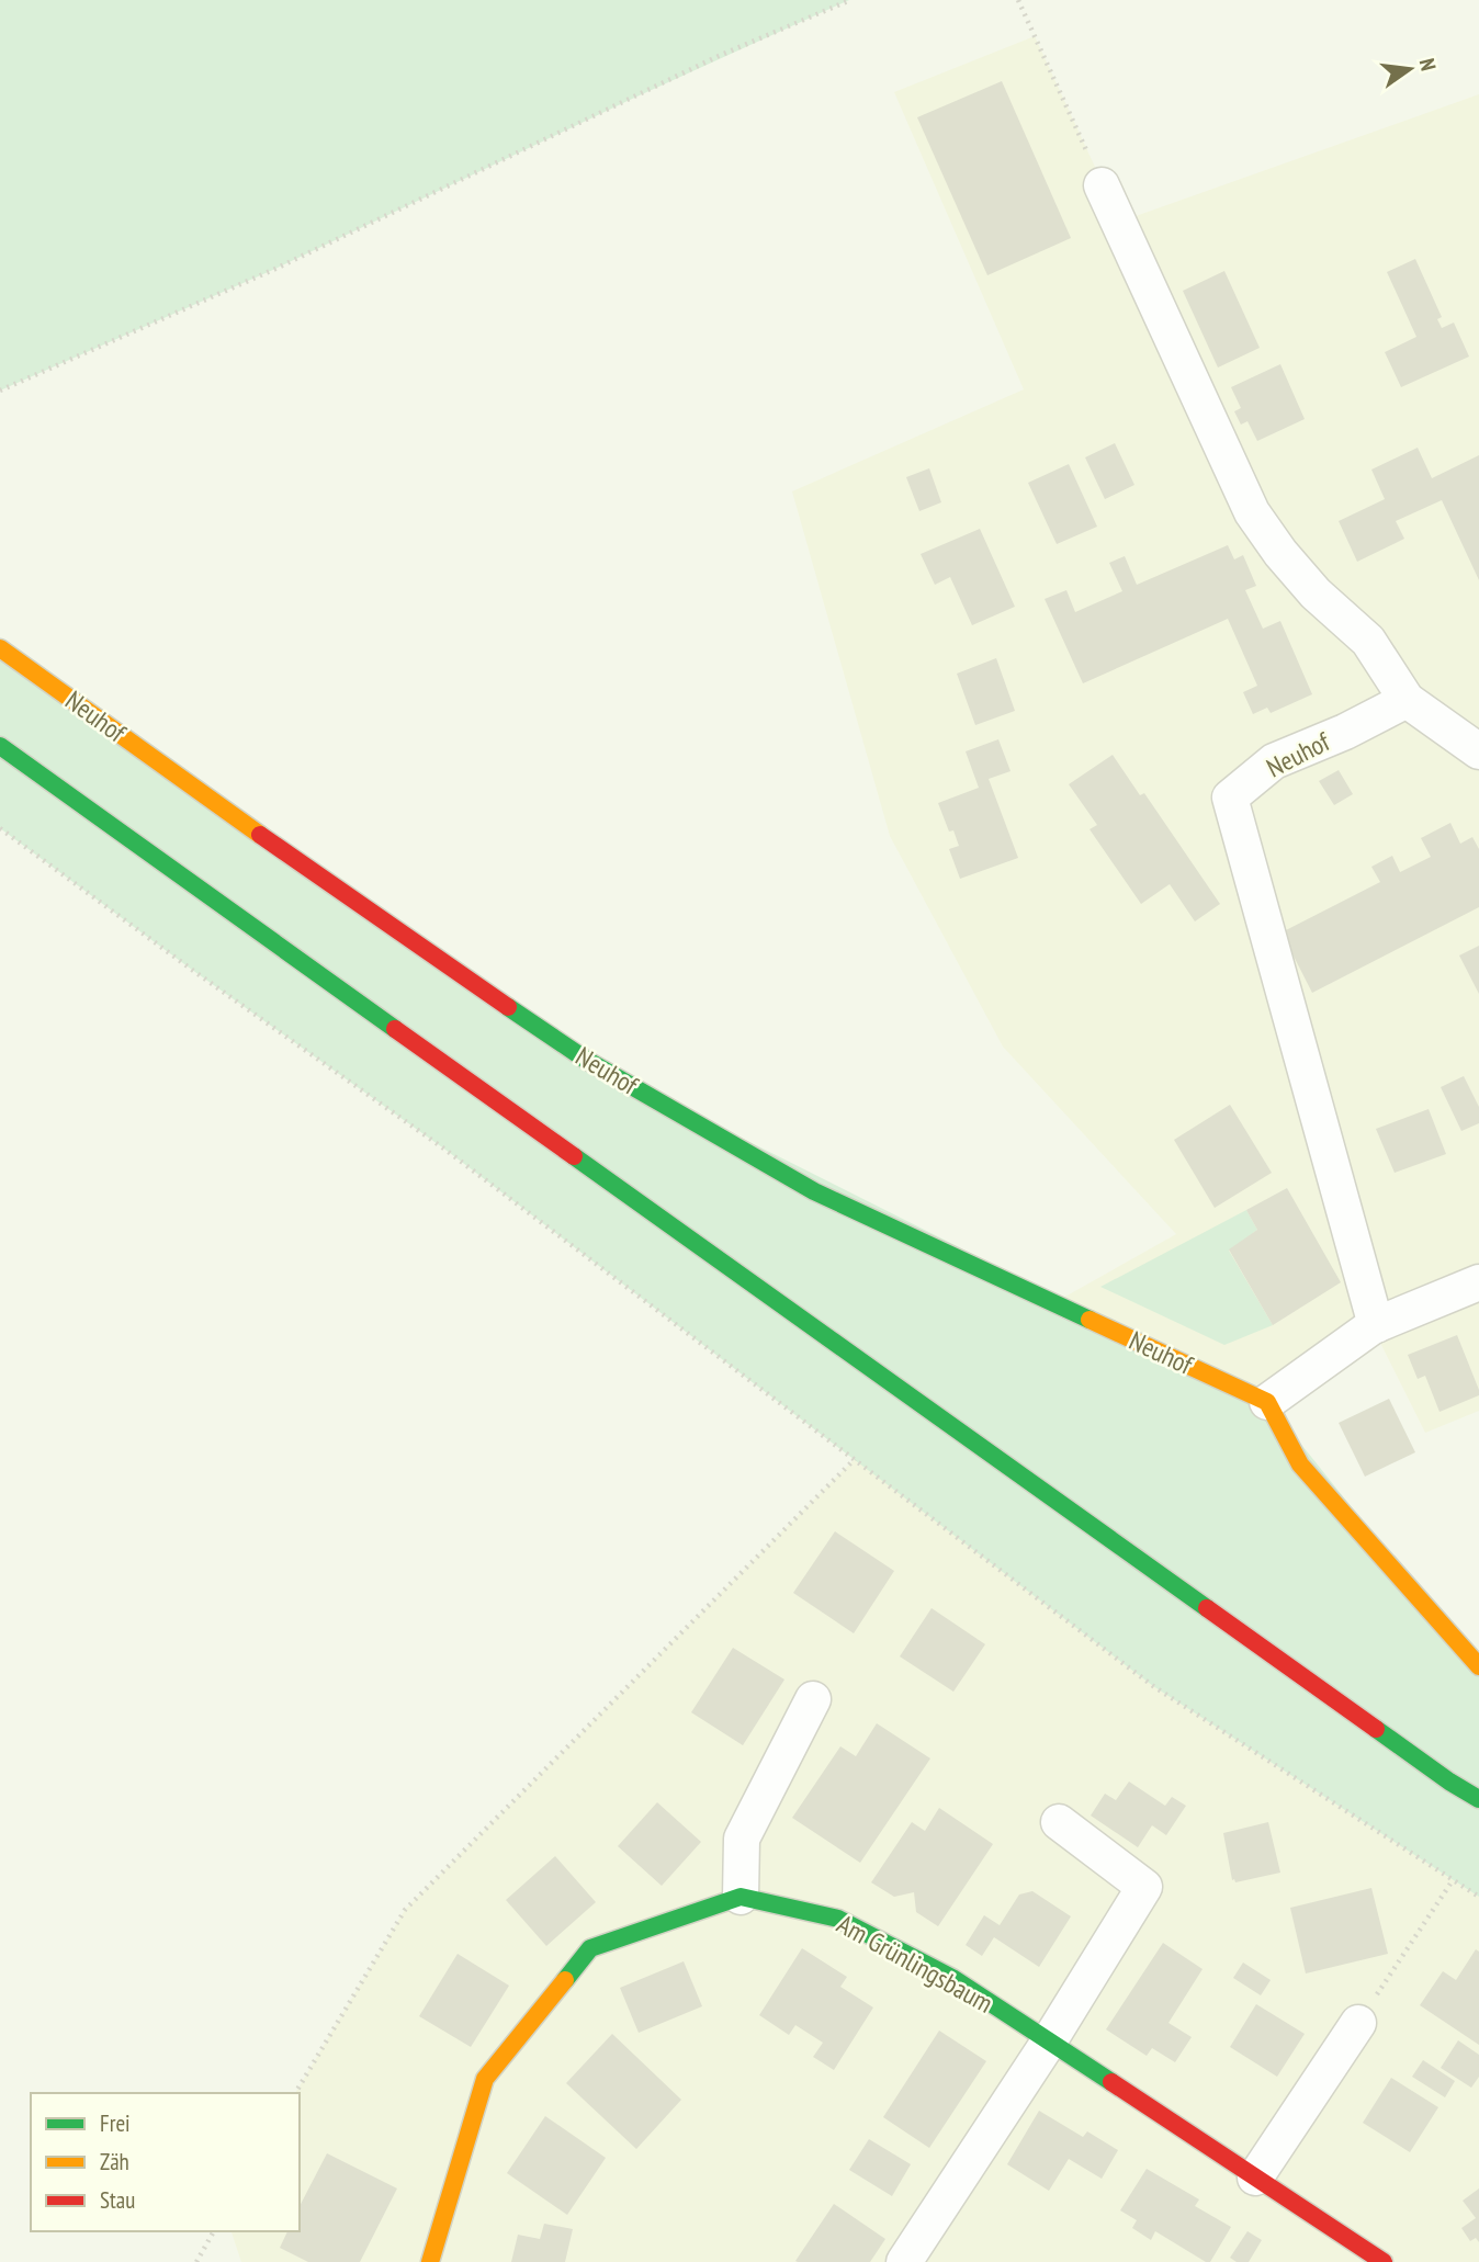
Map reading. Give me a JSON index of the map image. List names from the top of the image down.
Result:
{
  "streets": {
    "street": ["Neuhof", "Am Grünlingsbaum"]
  },
  "legend": ["Frei", "Zäh", "Stau"],
  "north": "right"
}
